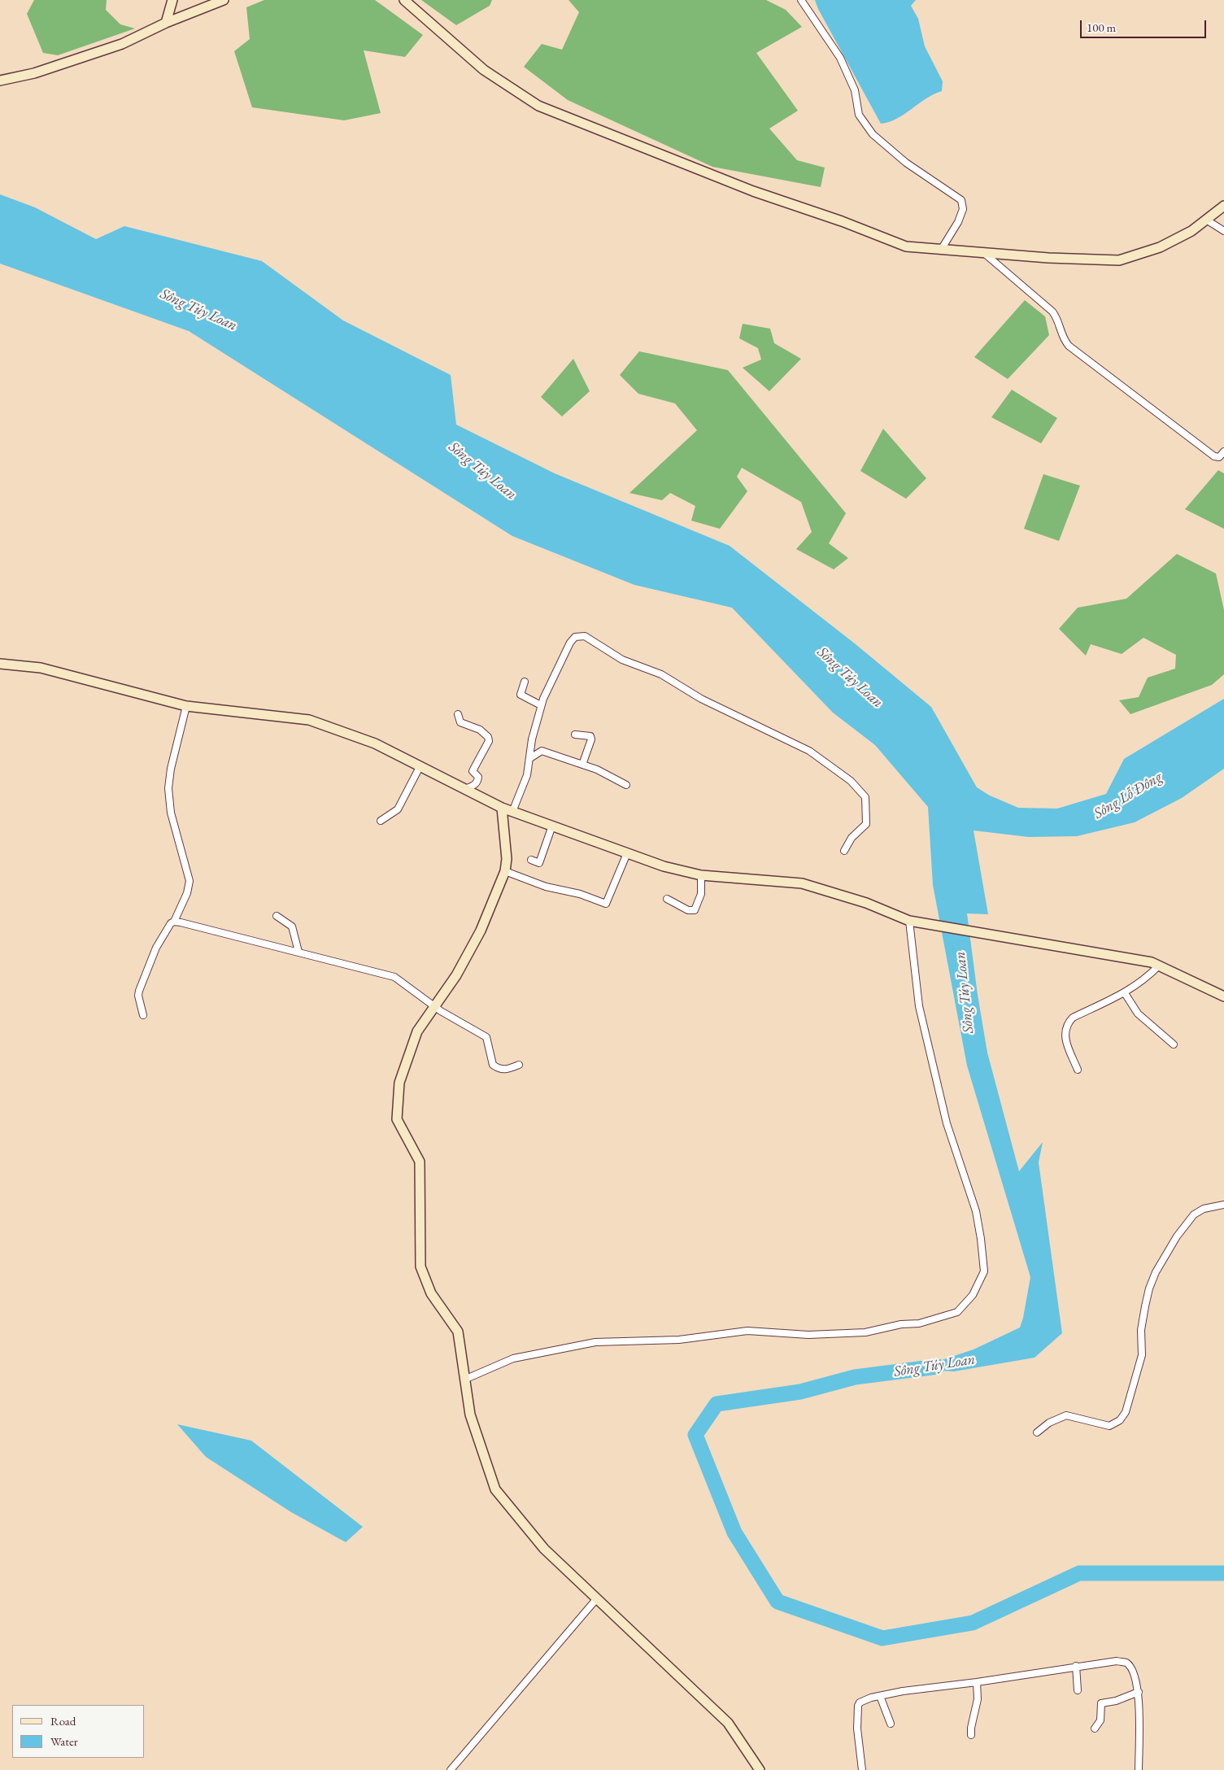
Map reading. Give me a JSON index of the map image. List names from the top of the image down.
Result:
{
  "water": ["Sông Túy Loan", "Sông Lỗ Đông"],
  "legend": ["Road", "Water"],
  "scale_bar": "100 m"
}
